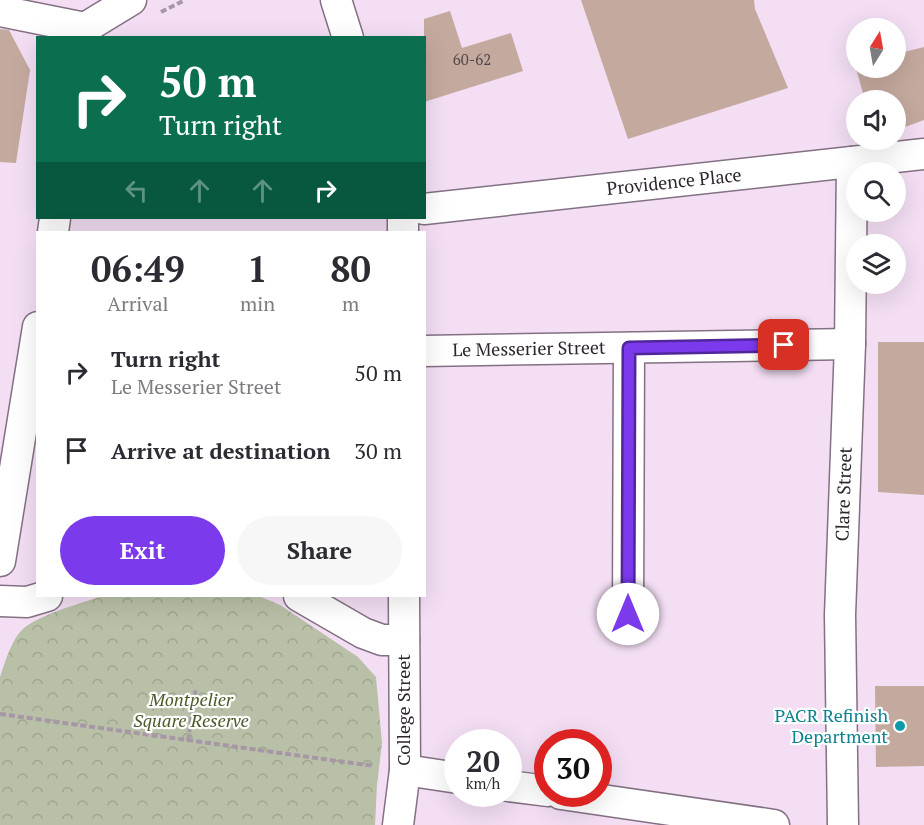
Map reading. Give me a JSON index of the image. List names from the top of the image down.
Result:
{
  "streets": {
    "street": [
      "Providence Place",
      "Le Messerier Street",
      "Clare Street",
      "College Street"
    ]
  },
  "crossings": [
    ["Le Messerier Street", "Clare Street"]
  ],
  "parks": ["Montpelier Square Reserve"],
  "places": ["PACR Refinish Department"],
  "house_numbers": ["60-62"],
  "north": "top",
  "page": {
    "turn": ["50 m", "Turn right"],
    "eta": [
      "06:49",
      "Arrival",
      "1",
      "min",
      "80",
      "m"
    ],
    "list": [
      {
        "name": "Turn right",
        "note": "Le Messerier Street",
        "value": "50 m"
      },
      {
        "name": "Arrive at destination",
        "value": "30 m"
      }
    ],
    "buttons": ["Exit", "Share"],
    "speed": "20 km/h",
    "limit": "30"
  }
}
